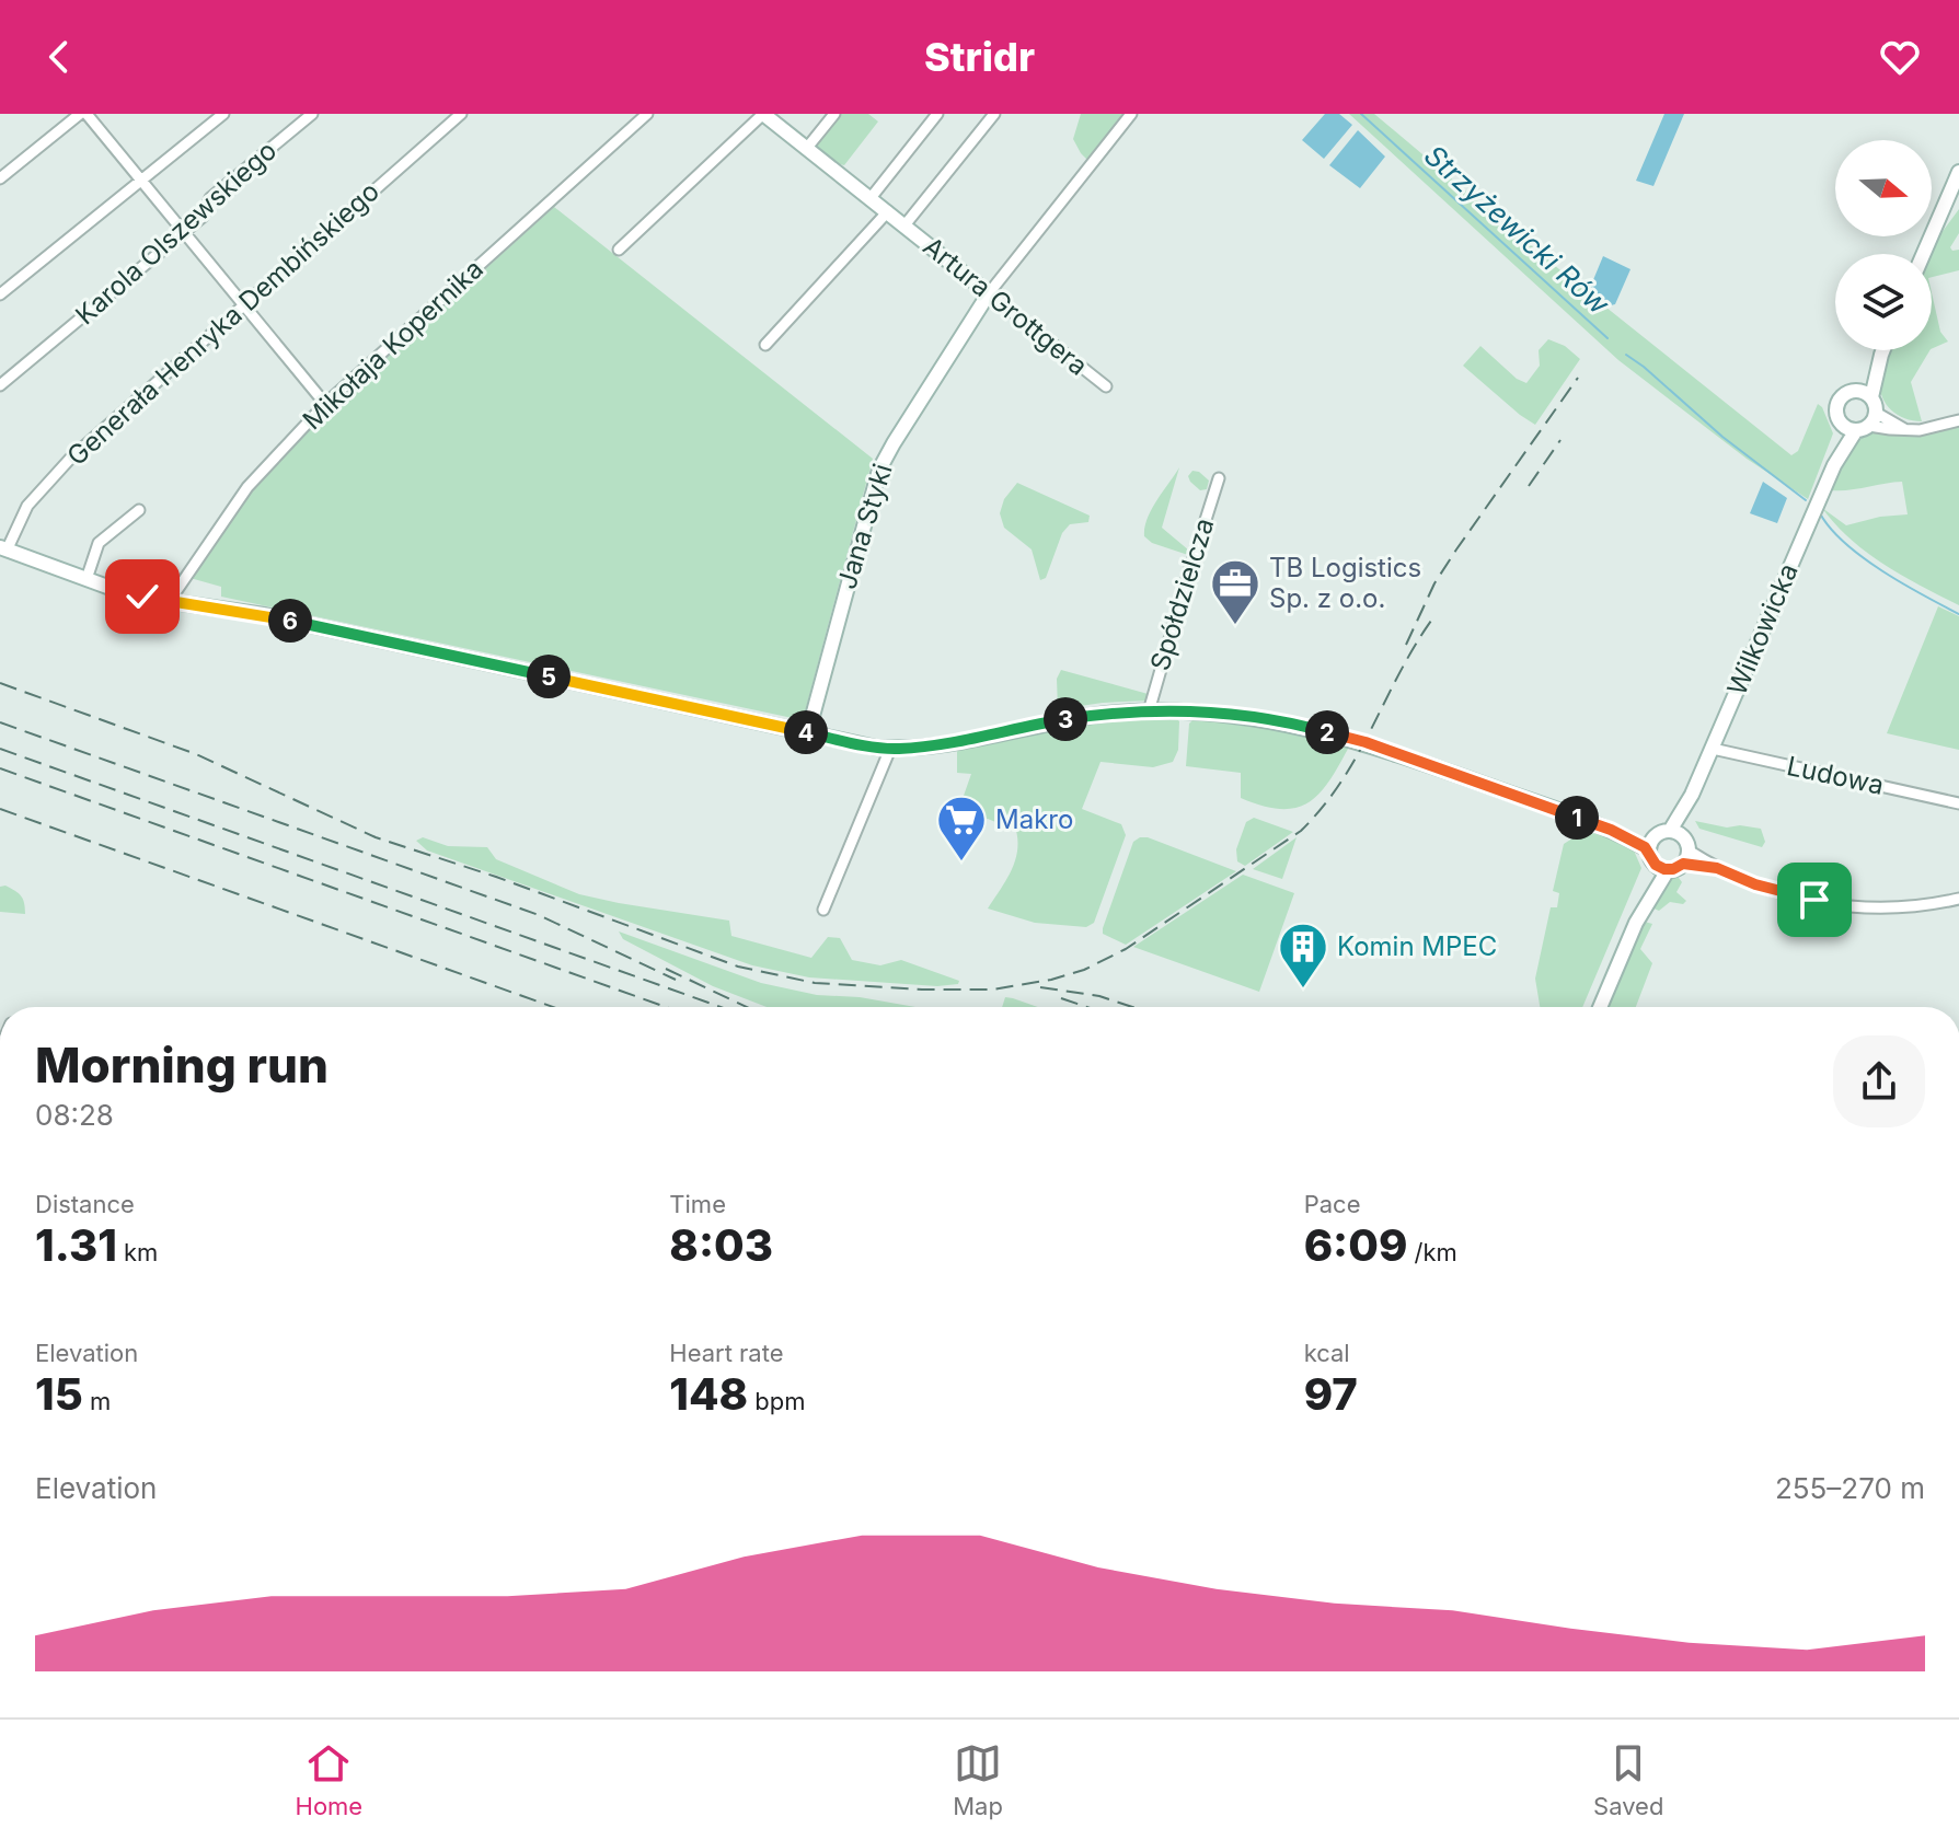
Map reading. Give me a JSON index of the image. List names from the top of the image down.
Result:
{
  "streets": {
    "street": [
      "Karola Olszewskiego",
      "Artura Grottgera",
      "Generała Henryka Dembińskiego",
      "Mikołaja Kopernika",
      "Jana Styki",
      "Spółdzielcza",
      "Wilkowicka",
      "Ludowa"
    ]
  },
  "crossings": [
    ["Artura Grottgera", "Jana Styki"],
    ["Generała Henryka Dembińskiego", "Spółdzielcza"],
    ["Mikołaja Kopernika", "Spółdzielcza"],
    ["Jana Styki", "Spółdzielcza"],
    ["Wilkowicka", "Ludowa"]
  ],
  "water": ["Strzyżewicki Rów"],
  "places": {
    "office": ["TB Logistics Sp. z o.o."],
    "supermarket": ["Makro"],
    "building": ["Komin MPEC"]
  },
  "north": "right",
  "page": {
    "header": "Stridr",
    "pins": [
      "6",
      "5",
      "3",
      "2",
      "4",
      "1"
    ],
    "heading": ["Morning run", "08:28"],
    "stats": [
      ["Distance", "1.31 km"],
      ["Time", "8:03"],
      ["Pace", "6:09 /km"],
      ["Elevation", "15 m"],
      ["Heart rate", "148 bpm"],
      ["kcal", "97"]
    ],
    "chart": ["Elevation", "255–270 m"],
    "tabs": ["Home", "Map", "Saved"]
  }
}
